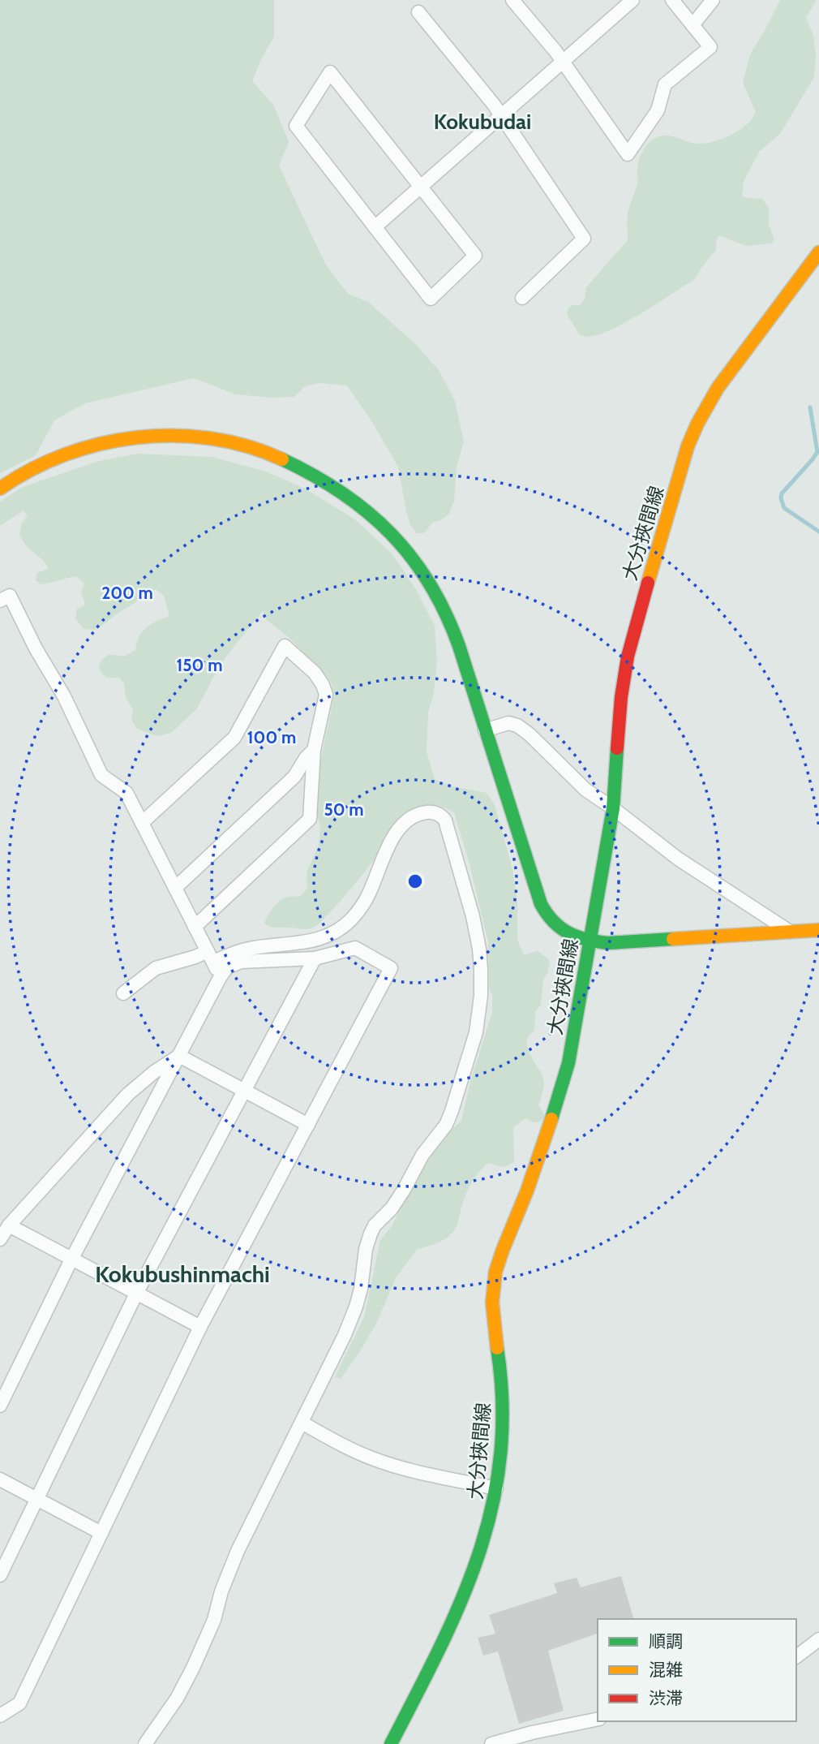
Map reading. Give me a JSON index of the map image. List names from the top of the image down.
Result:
{
  "streets": {
    "main road": ["大分挾間線"]
  },
  "districts": ["Kokubudai", "Kokubushinmachi"],
  "legend": ["順調", "混雑", "渋滞"],
  "rings": [
    "200 m",
    "150 m",
    "100 m",
    "50 m"
  ]
}
